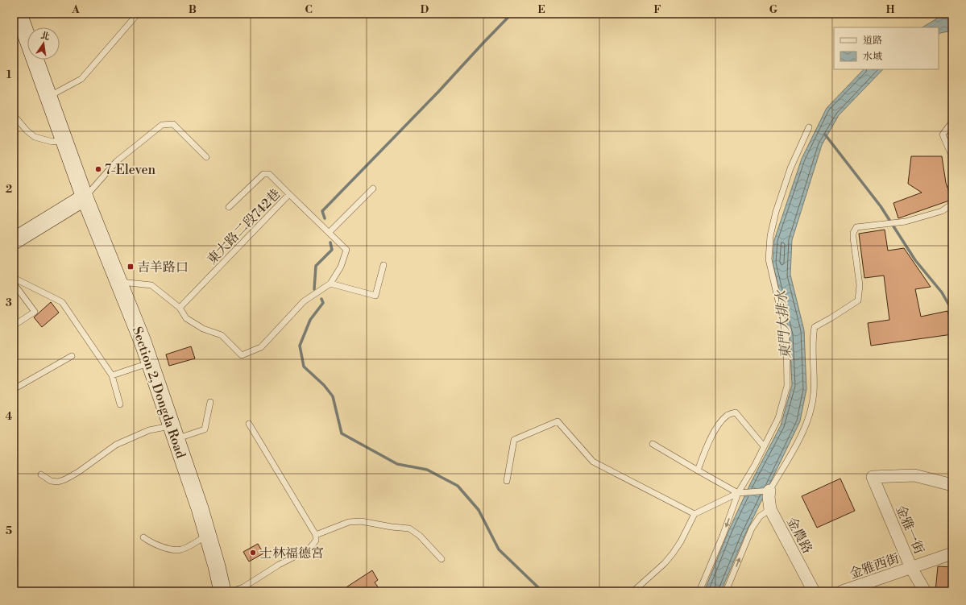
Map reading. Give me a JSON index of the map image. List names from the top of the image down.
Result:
{
  "streets": {
    "main road": ["Section 2, Dongda Road"],
    "street": ["金雅一街", "金農路", "金雅西街"],
    "lane": ["東大路二段742巷"]
  },
  "crossings": [
    ["金雅一街", "金雅西街"]
  ],
  "water": ["東門大排水"],
  "places": {
    "other": ["7-Eleven", "士林福德宮"],
    "transit": ["吉羊路口"]
  },
  "legend": ["道路", "水域"],
  "north": "top",
  "grid": {
    "columns": [
      "A",
      "B",
      "C",
      "D",
      "E",
      "F",
      "G",
      "H"
    ],
    "rows": [
      "1",
      "2",
      "3",
      "4",
      "5"
    ]
  }
}
